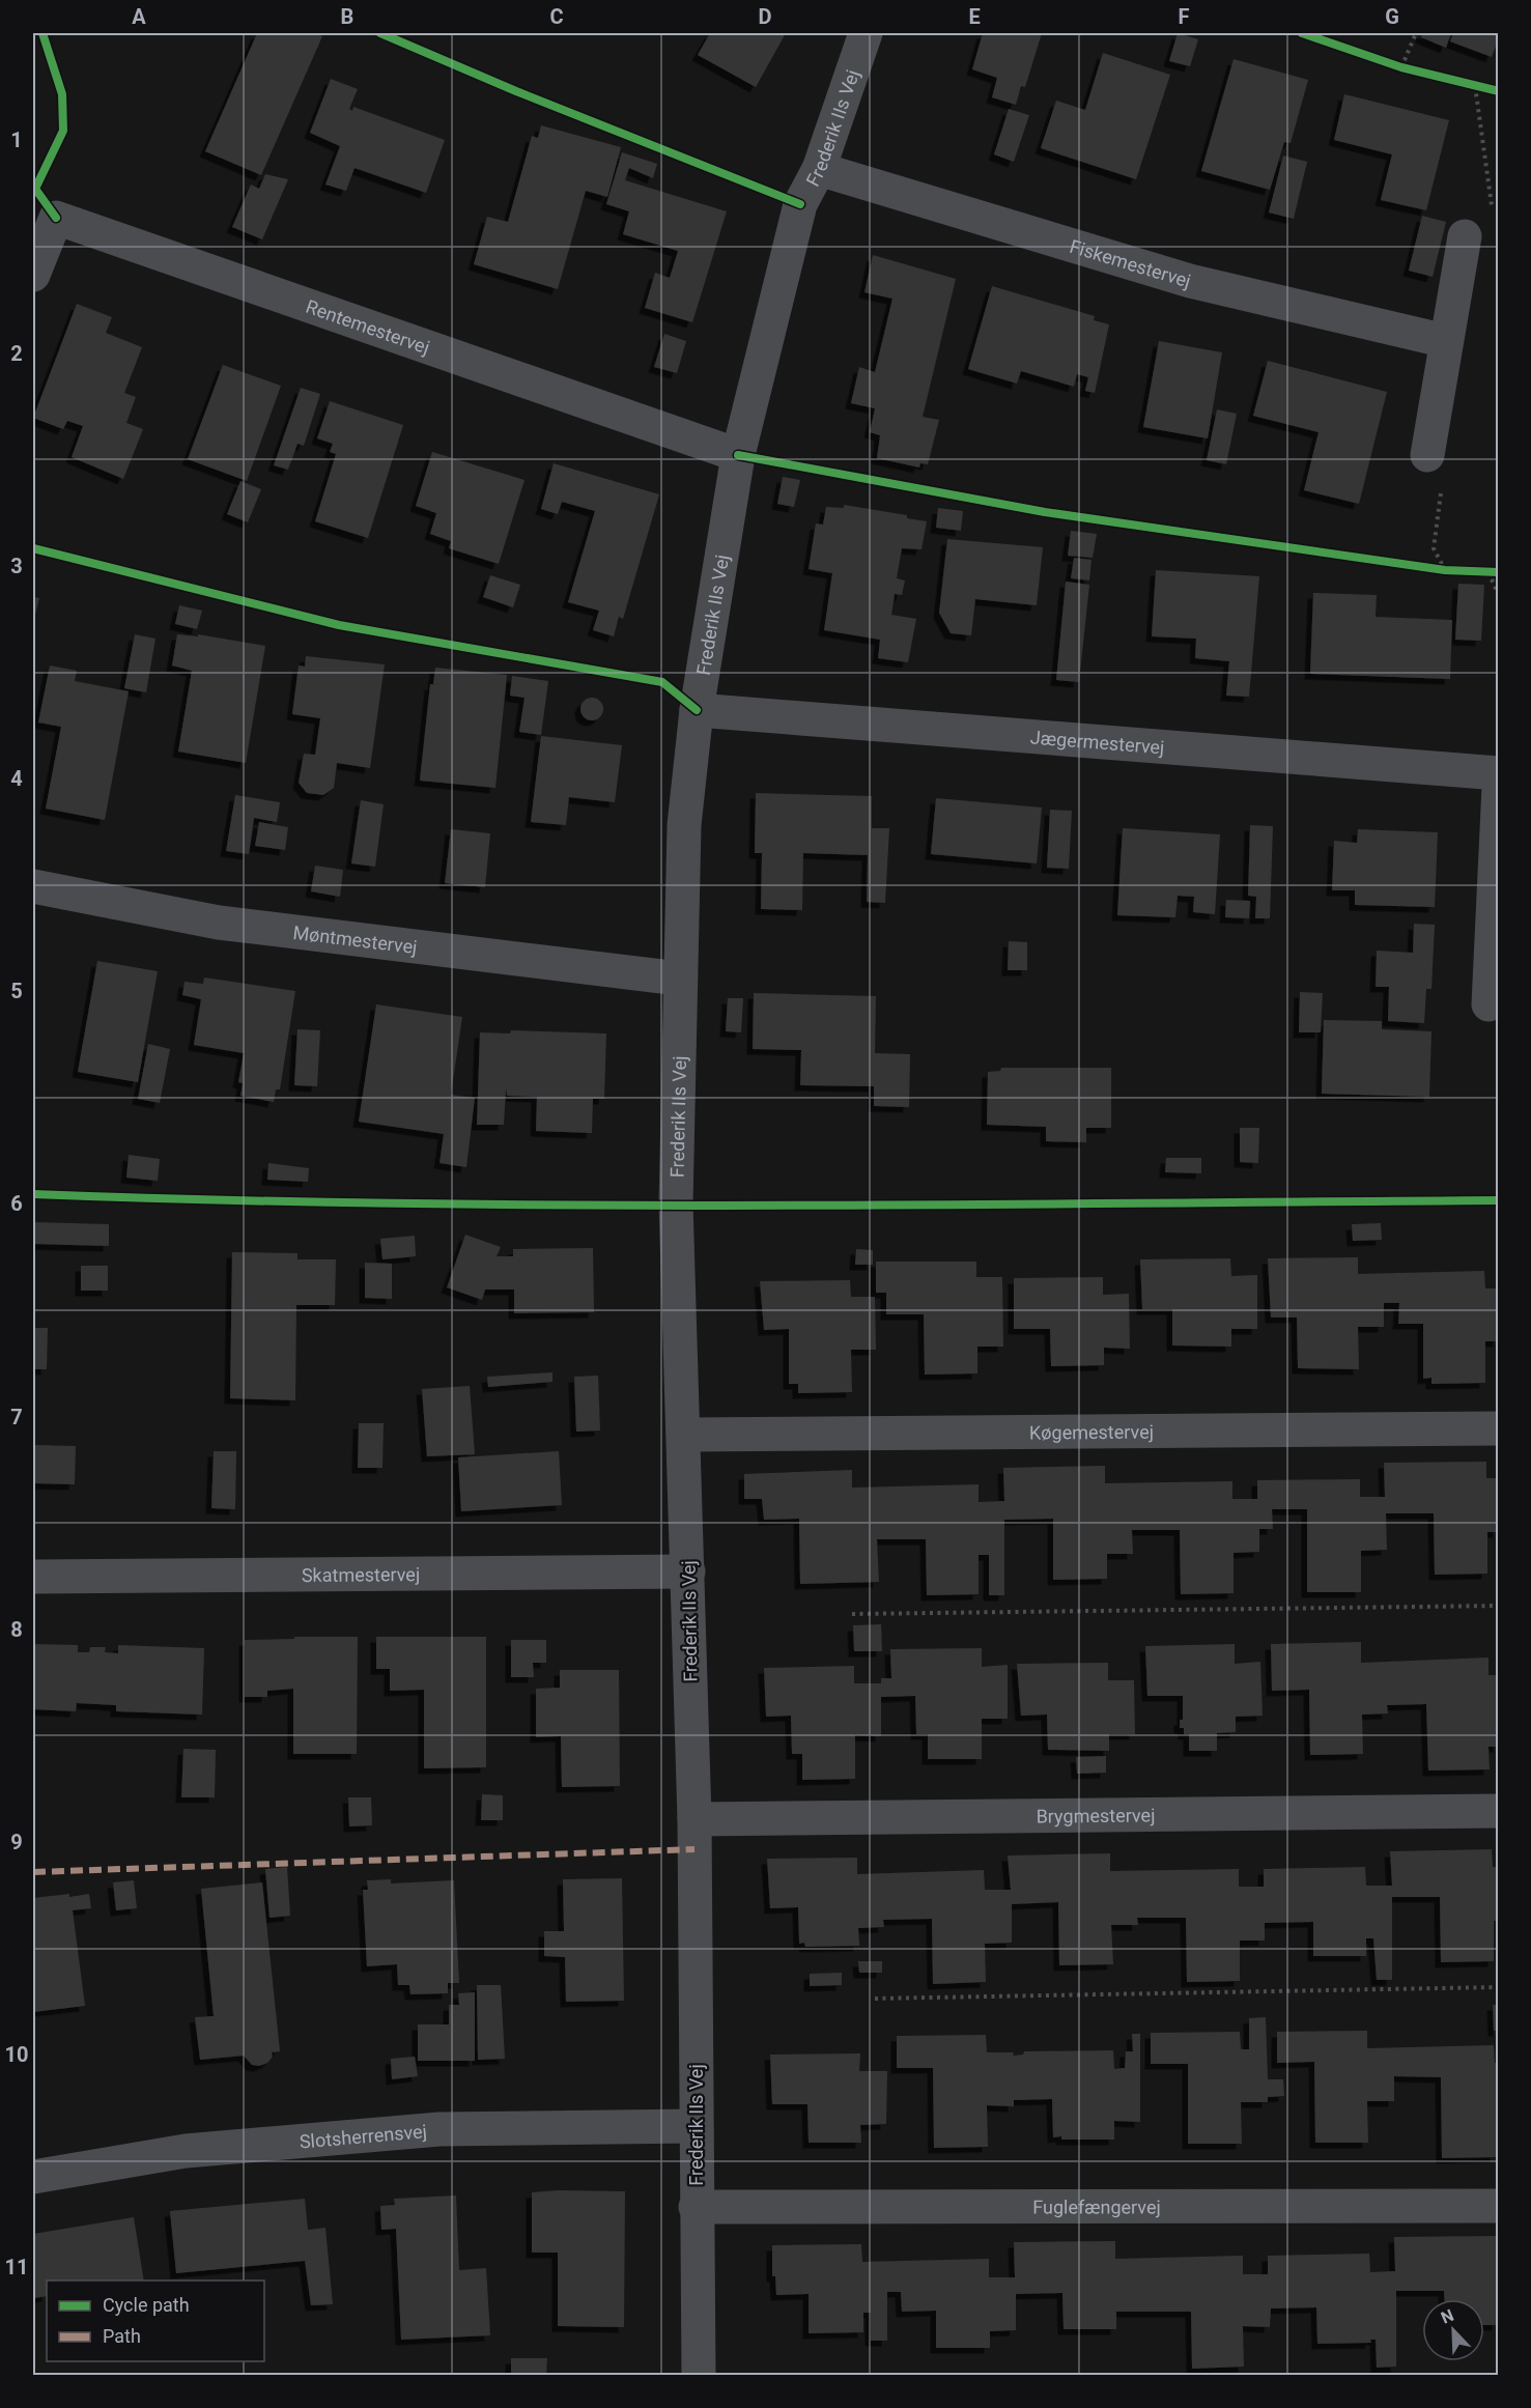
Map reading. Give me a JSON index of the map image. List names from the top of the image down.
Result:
{
  "streets": {
    "street": [
      "Frederik IIs Vej",
      "Fiskemestervej",
      "Rentemestervej",
      "Jægermestervej",
      "Møntmestervej",
      "Køgemestervej",
      "Skatmestervej",
      "Brygmestervej",
      "Slotsherrensvej",
      "Fuglefængervej"
    ]
  },
  "crossings": [
    ["Frederik IIs Vej", "Fiskemestervej"],
    ["Frederik IIs Vej", "Rentemestervej"],
    ["Frederik IIs Vej", "Jægermestervej"],
    ["Frederik IIs Vej", "Møntmestervej"],
    ["Frederik IIs Vej", "Køgemestervej"],
    ["Frederik IIs Vej", "Skatmestervej"],
    ["Frederik IIs Vej", "Brygmestervej"],
    ["Frederik IIs Vej", "Slotsherrensvej"],
    ["Frederik IIs Vej", "Fuglefængervej"]
  ],
  "legend": ["Cycle path", "Path"],
  "north": "top left",
  "grid": {
    "columns": [
      "A",
      "B",
      "C",
      "D",
      "E",
      "F",
      "G"
    ],
    "rows": [
      "1",
      "2",
      "3",
      "4",
      "5",
      "6",
      "7",
      "8",
      "9",
      "10",
      "11"
    ]
  }
}
